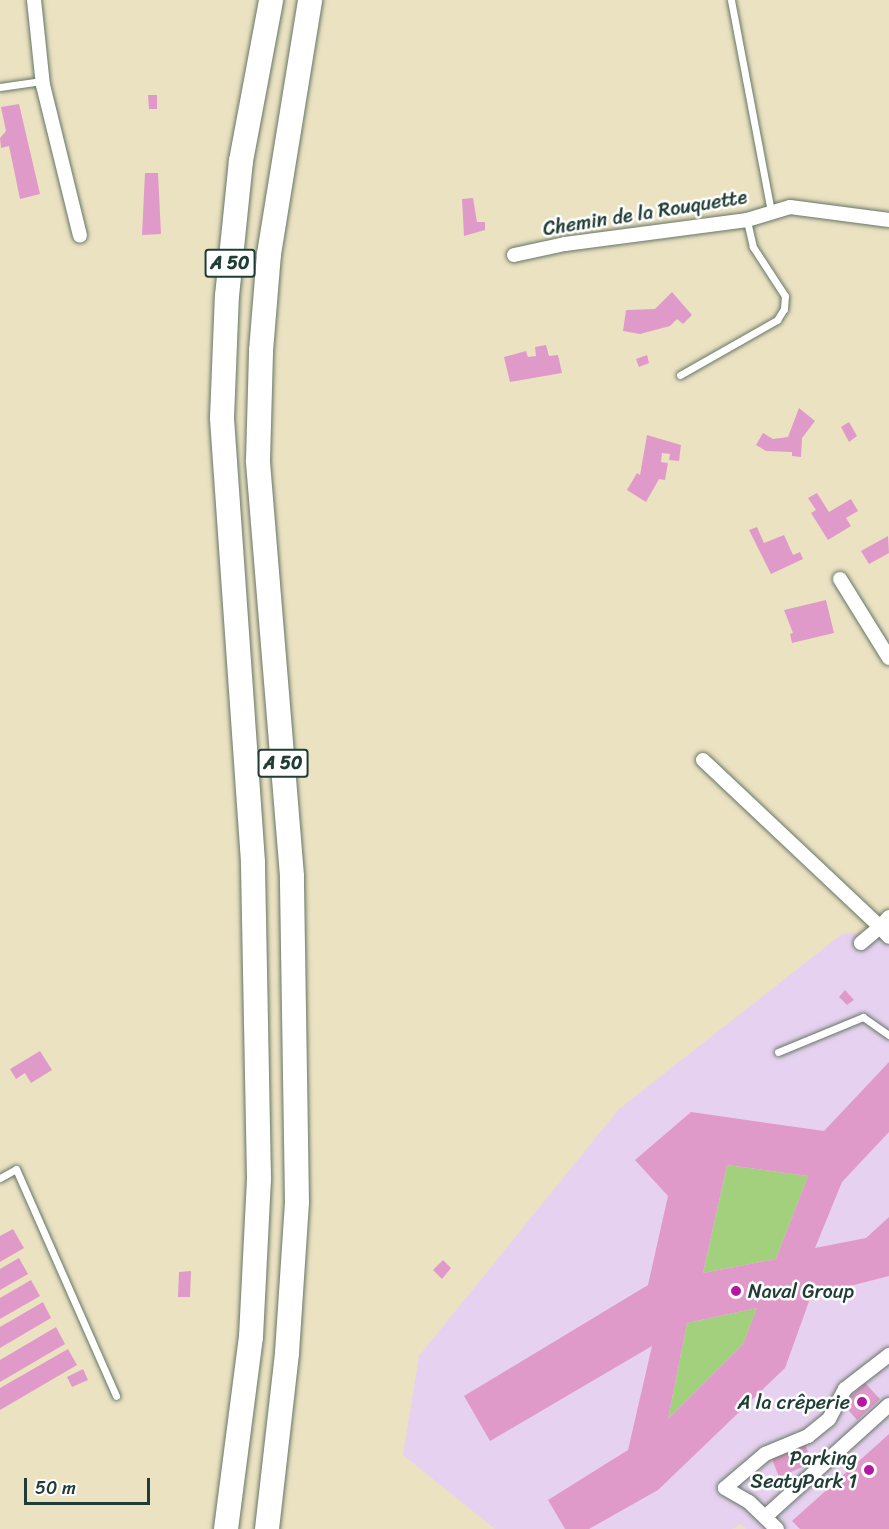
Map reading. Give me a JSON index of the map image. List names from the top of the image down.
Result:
{
  "streets": {
    "highway": ["A 50"],
    "street": ["Chemin de la Rouquette"]
  },
  "places": ["Naval Group", "A la crêperie", "Parking SeatyPark 1"],
  "scale_bar": "50 m"
}
